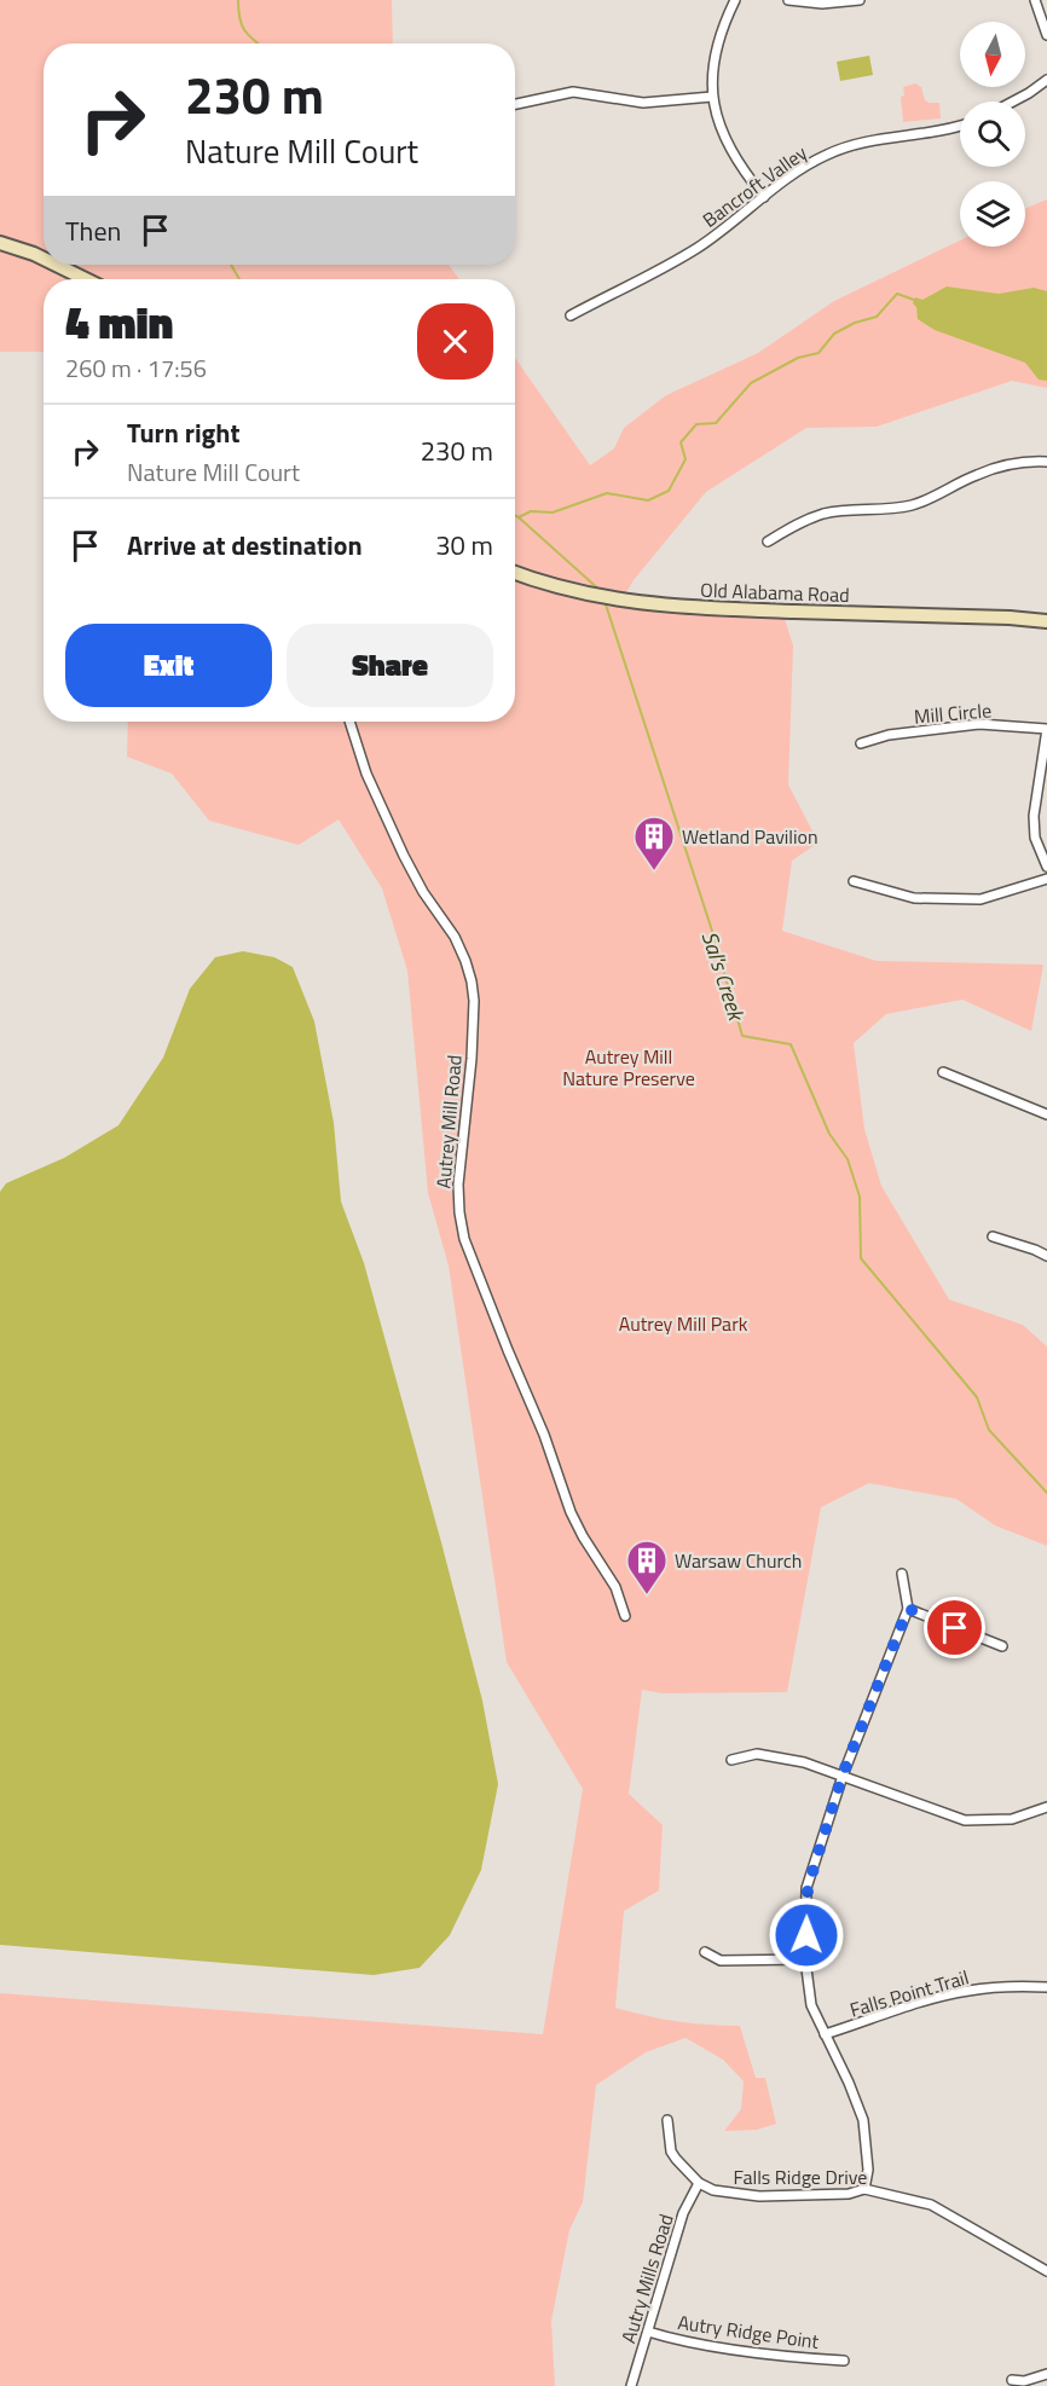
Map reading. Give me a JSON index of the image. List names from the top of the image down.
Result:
{
  "streets": {
    "main road": ["Old Alabama Road"],
    "street": [
      "Bancroft Valley",
      "Mill Circle",
      "Autrey Mill Road",
      "Falls Point Trail",
      "Falls Ridge Drive",
      "Autry Mills Road",
      "Autry Ridge Point"
    ]
  },
  "crossings": [
    ["Falls Ridge Drive", "Autry Mills Road"],
    ["Autry Mills Road", "Autry Ridge Point"]
  ],
  "water": ["Sal's Creek"],
  "parks": ["Autrey Mill Nature Preserve", "Autrey Mill Park"],
  "places": {
    "building": ["Wetland Pavilion", "Warsaw Church"]
  },
  "north": "bottom",
  "page": {
    "turn": ["230 m", "Nature Mill Court"],
    "then": "Then",
    "heading": ["4 min", "260 m · 17:56"],
    "list": [
      {
        "name": "Turn right",
        "note": "Nature Mill Court",
        "value": "230 m"
      },
      {
        "name": "Arrive at destination",
        "value": "30 m"
      }
    ],
    "buttons": ["Exit", "Share"]
  }
}
